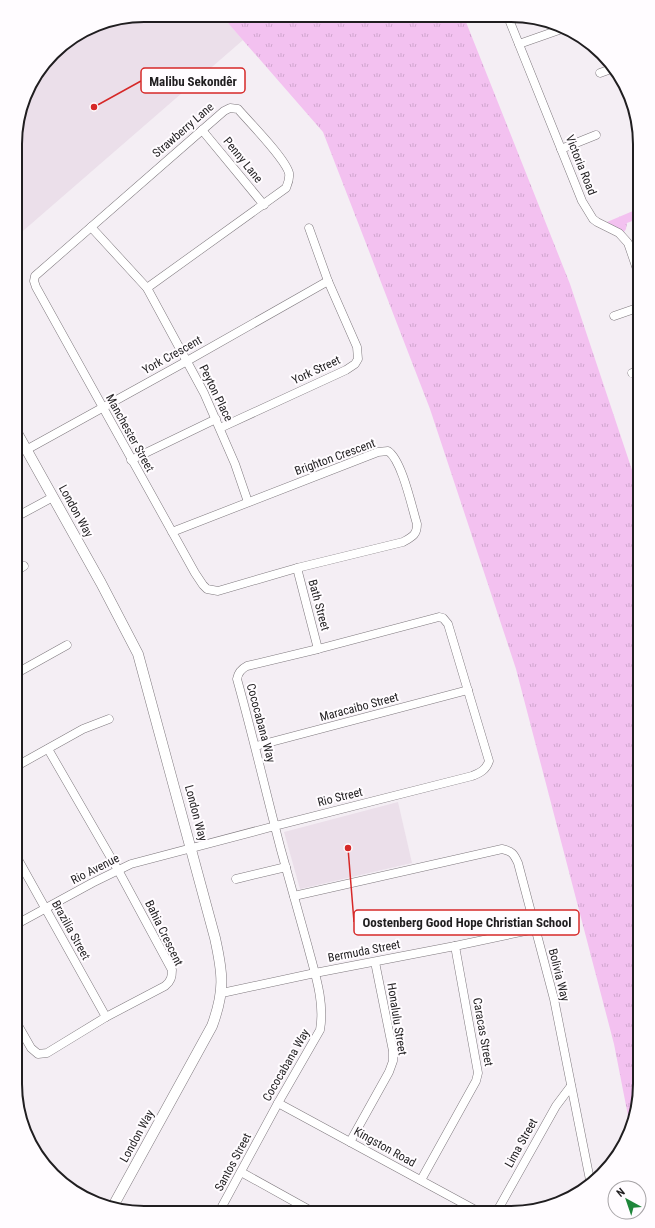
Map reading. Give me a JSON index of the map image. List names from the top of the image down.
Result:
{
  "streets": {
    "street": [
      "Strawberry Lane",
      "Penny Lane",
      "Victoria Road",
      "York Crescent",
      "York Street",
      "Peyton Place",
      "Manchester Street",
      "Brighton Crescent",
      "London Way",
      "Bath Street",
      "Maracaibo Street",
      "Cococabana Way",
      "Rio Street",
      "Rio Avenue",
      "Brazilia Street",
      "Bahia Crescent",
      "Bermuda Street",
      "Bolivia Way",
      "Honalulu Street",
      "Caracas Street",
      "Lima Street",
      "Kingston Road",
      "Santos Street"
    ]
  },
  "crossings": [
    ["Strawberry Lane", "Penny Lane"],
    ["Strawberry Lane", "Peyton Place"],
    ["Strawberry Lane", "Manchester Street"],
    ["York Crescent", "York Street"],
    ["York Crescent", "Peyton Place"],
    ["York Crescent", "Manchester Street"],
    ["York Crescent", "London Way"],
    ["York Street", "Peyton Place"],
    ["Peyton Place", "Brighton Crescent"],
    ["Manchester Street", "Brighton Crescent"],
    ["Brighton Crescent", "Bath Street"],
    ["London Way", "Rio Street"],
    ["London Way", "Rio Avenue"],
    ["London Way", "Bermuda Street"],
    ["Bath Street", "Cococabana Way"],
    ["Maracaibo Street", "Cococabana Way"],
    ["Cococabana Way", "Rio Street"],
    ["Cococabana Way", "Bermuda Street"],
    ["Cococabana Way", "Bolivia Way"],
    ["Cococabana Way", "Kingston Road"],
    ["Cococabana Way", "Santos Street"],
    ["Rio Street", "Rio Avenue"],
    ["Rio Avenue", "Brazilia Street"],
    ["Rio Avenue", "Bahia Crescent"],
    ["Brazilia Street", "Bahia Crescent"],
    ["Bermuda Street", "Bolivia Way"],
    ["Bermuda Street", "Honalulu Street"],
    ["Bermuda Street", "Caracas Street"],
    ["Bolivia Way", "Lima Street"],
    ["Honalulu Street", "Kingston Road"],
    ["Caracas Street", "Kingston Road"]
  ],
  "places": ["Malibu Sekondêr", "Oostenberg Good Hope Christian School"],
  "north": "top left"
}
